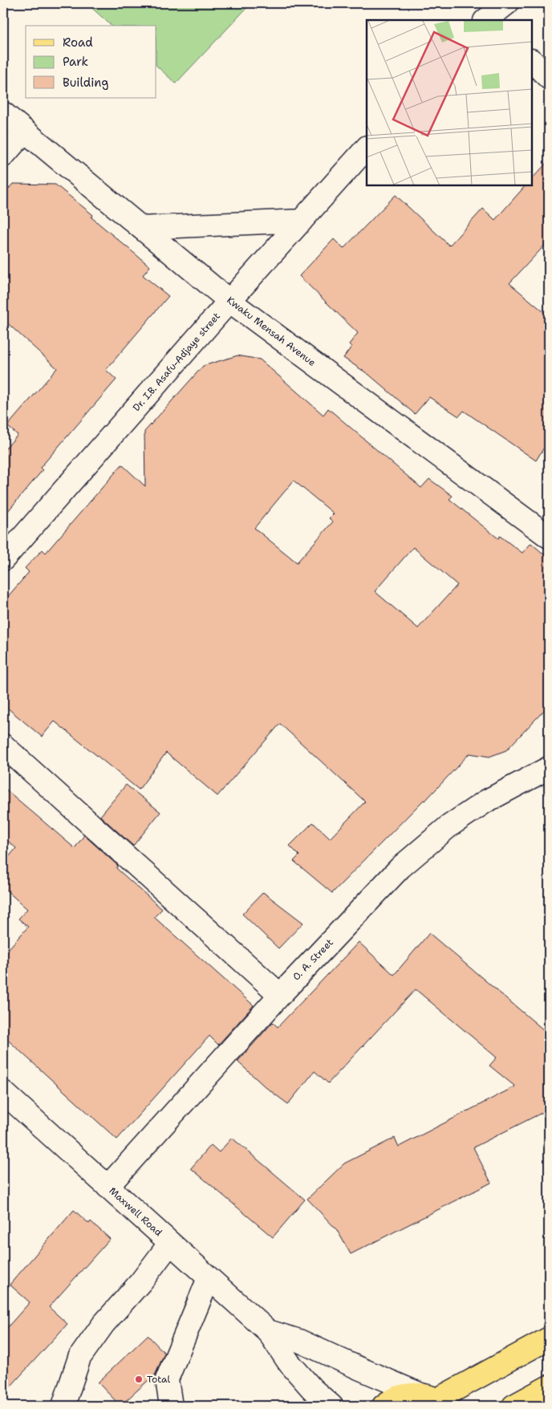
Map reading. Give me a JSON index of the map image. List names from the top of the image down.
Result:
{
  "streets": {
    "street": [
      "Kwaku Mensah Avenue",
      "Dr. I.B. Asafu-Adjaye street",
      "O. A. Street",
      "Maxwell Road"
    ]
  },
  "crossings": [
    ["Kwaku Mensah Avenue", "Dr. I.B. Asafu-Adjaye street"],
    ["O. A. Street", "Maxwell Road"]
  ],
  "places": ["Total"],
  "legend": ["Road", "Park", "Building"]
}
